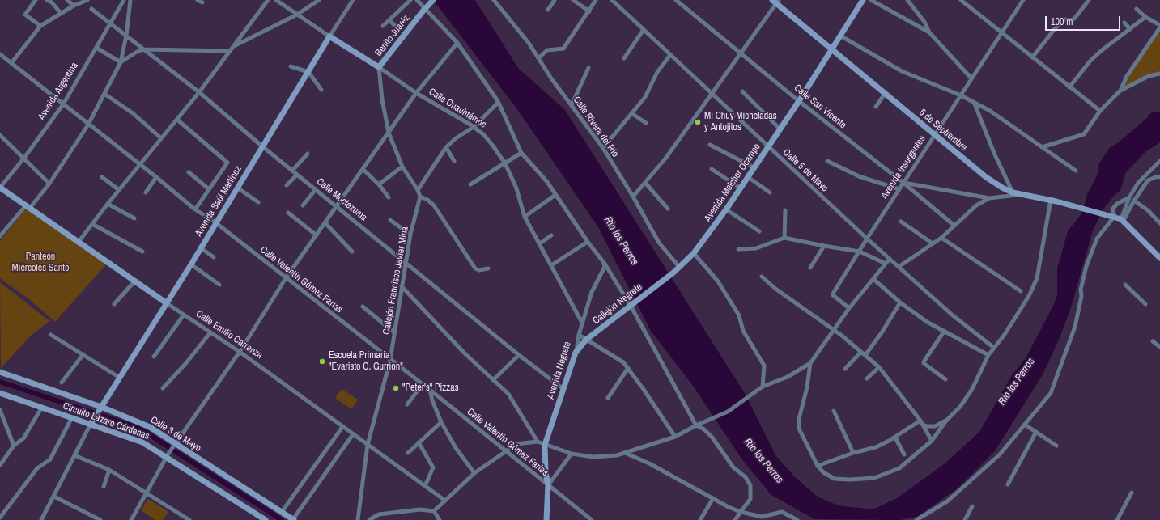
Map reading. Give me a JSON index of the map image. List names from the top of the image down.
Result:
{
  "streets": {
    "street": [
      "Benito Juaréz",
      "Avenida Argentina",
      "Calle San Vicente",
      "Calle Cuauhtémoc",
      "Calle Rivera del Río",
      "5 de Septiembre",
      "Avenida Insurgentes",
      "Calle 5 de Mayo",
      "Avenida Melchor Ocampo",
      "Calle Moctezuma",
      "Avenida Saúl Martínez",
      "Calle Valentín Gómez Farías",
      "Callejón Francisco Javier Mina",
      "Callejón Negrete",
      "Calle Emilio Carranza",
      "Avenida Negrete",
      "Circuito Lázaro Cárdenas",
      "Calle 3 de Mayo"
    ]
  },
  "crossings": [
    ["Benito Juaréz", "Calle Cuauhtémoc"],
    ["Avenida Argentina", "Calle Moctezuma"],
    ["Avenida Argentina", "Calle Valentín Gómez Farías"],
    ["Avenida Argentina", "Calle Emilio Carranza"],
    ["Calle San Vicente", "Avenida Insurgentes"],
    ["Calle San Vicente", "Avenida Melchor Ocampo"],
    ["Calle Cuauhtémoc", "Avenida Saúl Martínez"],
    ["Calle Cuauhtémoc", "Avenida Negrete"],
    ["Calle Rivera del Río", "Avenida Melchor Ocampo"],
    ["5 de Septiembre", "Avenida Insurgentes"],
    ["5 de Septiembre", "Avenida Melchor Ocampo"],
    ["Avenida Insurgentes", "Calle 5 de Mayo"],
    ["Calle 5 de Mayo", "Avenida Melchor Ocampo"],
    ["Avenida Melchor Ocampo", "Callejón Negrete"],
    ["Calle Moctezuma", "Avenida Saúl Martínez"],
    ["Calle Moctezuma", "Callejón Francisco Javier Mina"],
    ["Calle Moctezuma", "Avenida Negrete"],
    ["Avenida Saúl Martínez", "Calle Valentín Gómez Farías"],
    ["Avenida Saúl Martínez", "Calle Emilio Carranza"],
    ["Avenida Saúl Martínez", "Circuito Lázaro Cárdenas"],
    ["Avenida Saúl Martínez", "Calle 3 de Mayo"],
    ["Calle Valentín Gómez Farías", "Callejón Francisco Javier Mina"],
    ["Calle Valentín Gómez Farías", "Avenida Negrete"],
    ["Callejón Francisco Javier Mina", "Calle Emilio Carranza"],
    ["Callejón Negrete", "Avenida Negrete"]
  ],
  "water": ["Rio los Perros"],
  "parks": ["Panteón Miércoles Santo"],
  "places": ["Mi Chuy Micheladas y Antojitos", "Escuela Primaria \"Evaristo C. Gurrion\"", "\"Peter's\" Pizzas"],
  "scale_bar": "100 m"
}
